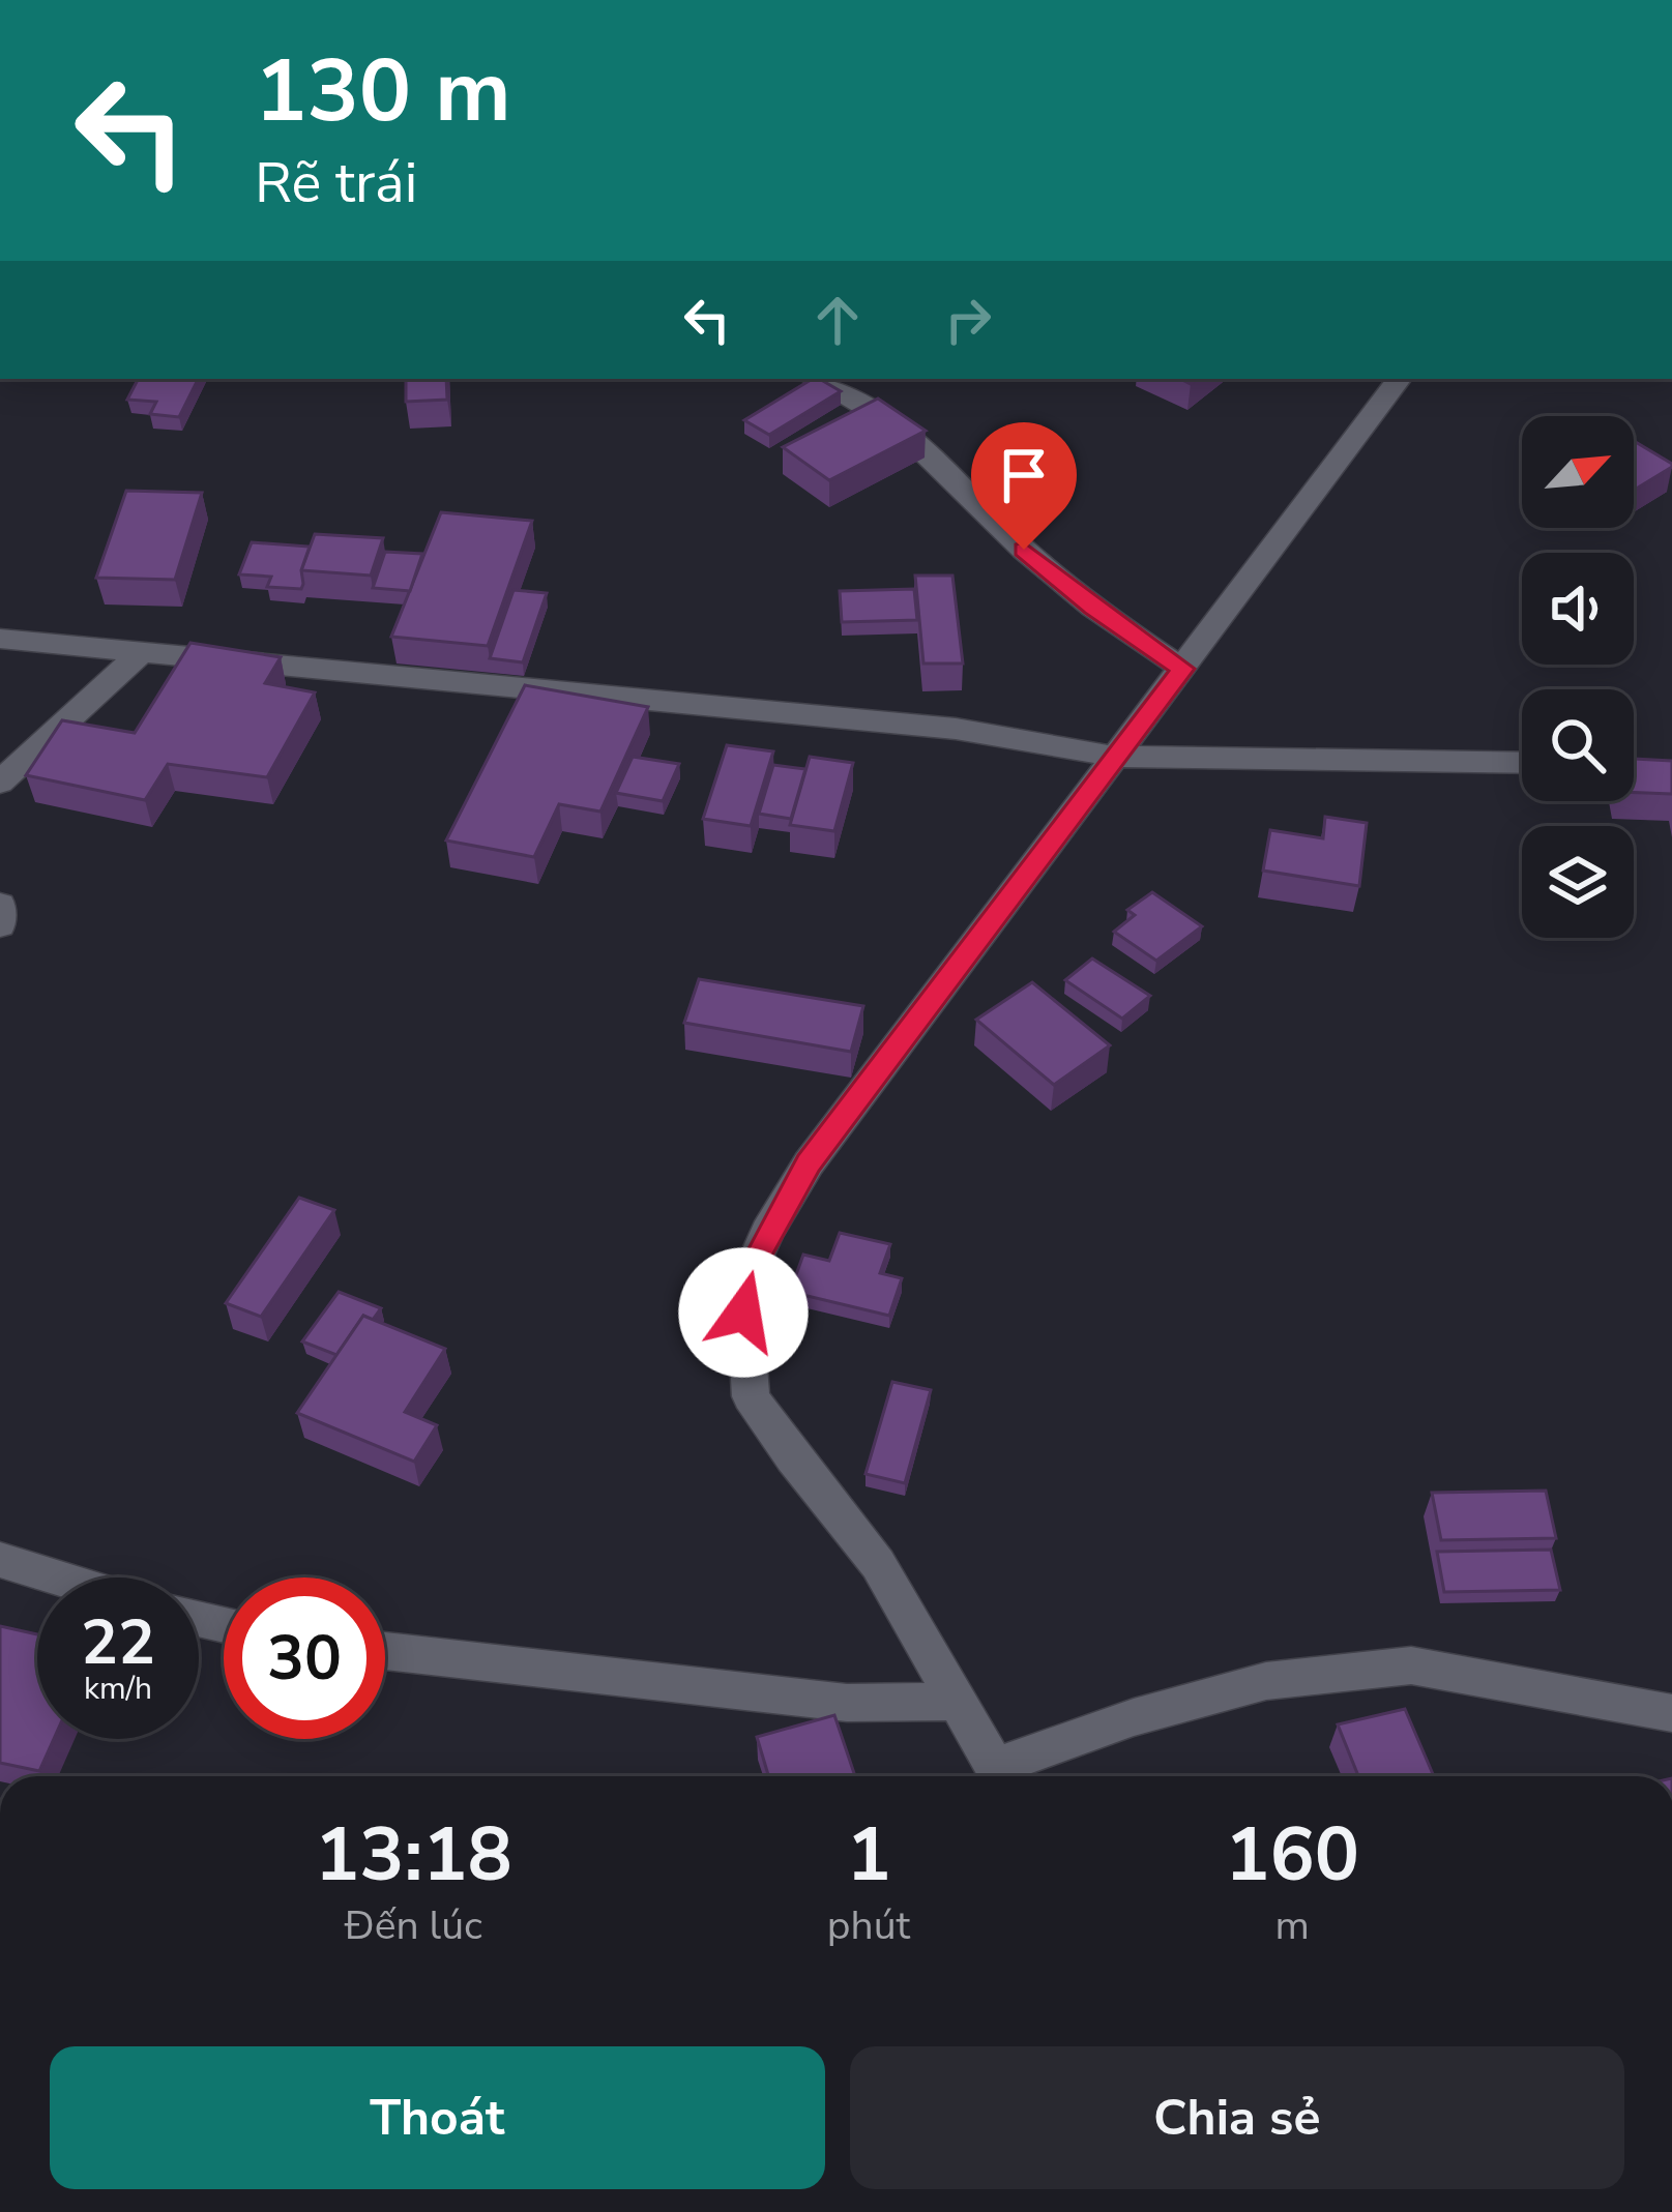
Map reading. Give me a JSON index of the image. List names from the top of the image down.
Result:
{
  "north": "top right",
  "page": {
    "turn": ["130 m", "Rẽ trái"],
    "speed": "22 km/h",
    "limit": "30",
    "eta": [
      "13:18",
      "Đến lúc",
      "1",
      "phút",
      "160",
      "m"
    ],
    "buttons": ["Thoát", "Chia sẻ"]
  }
}
